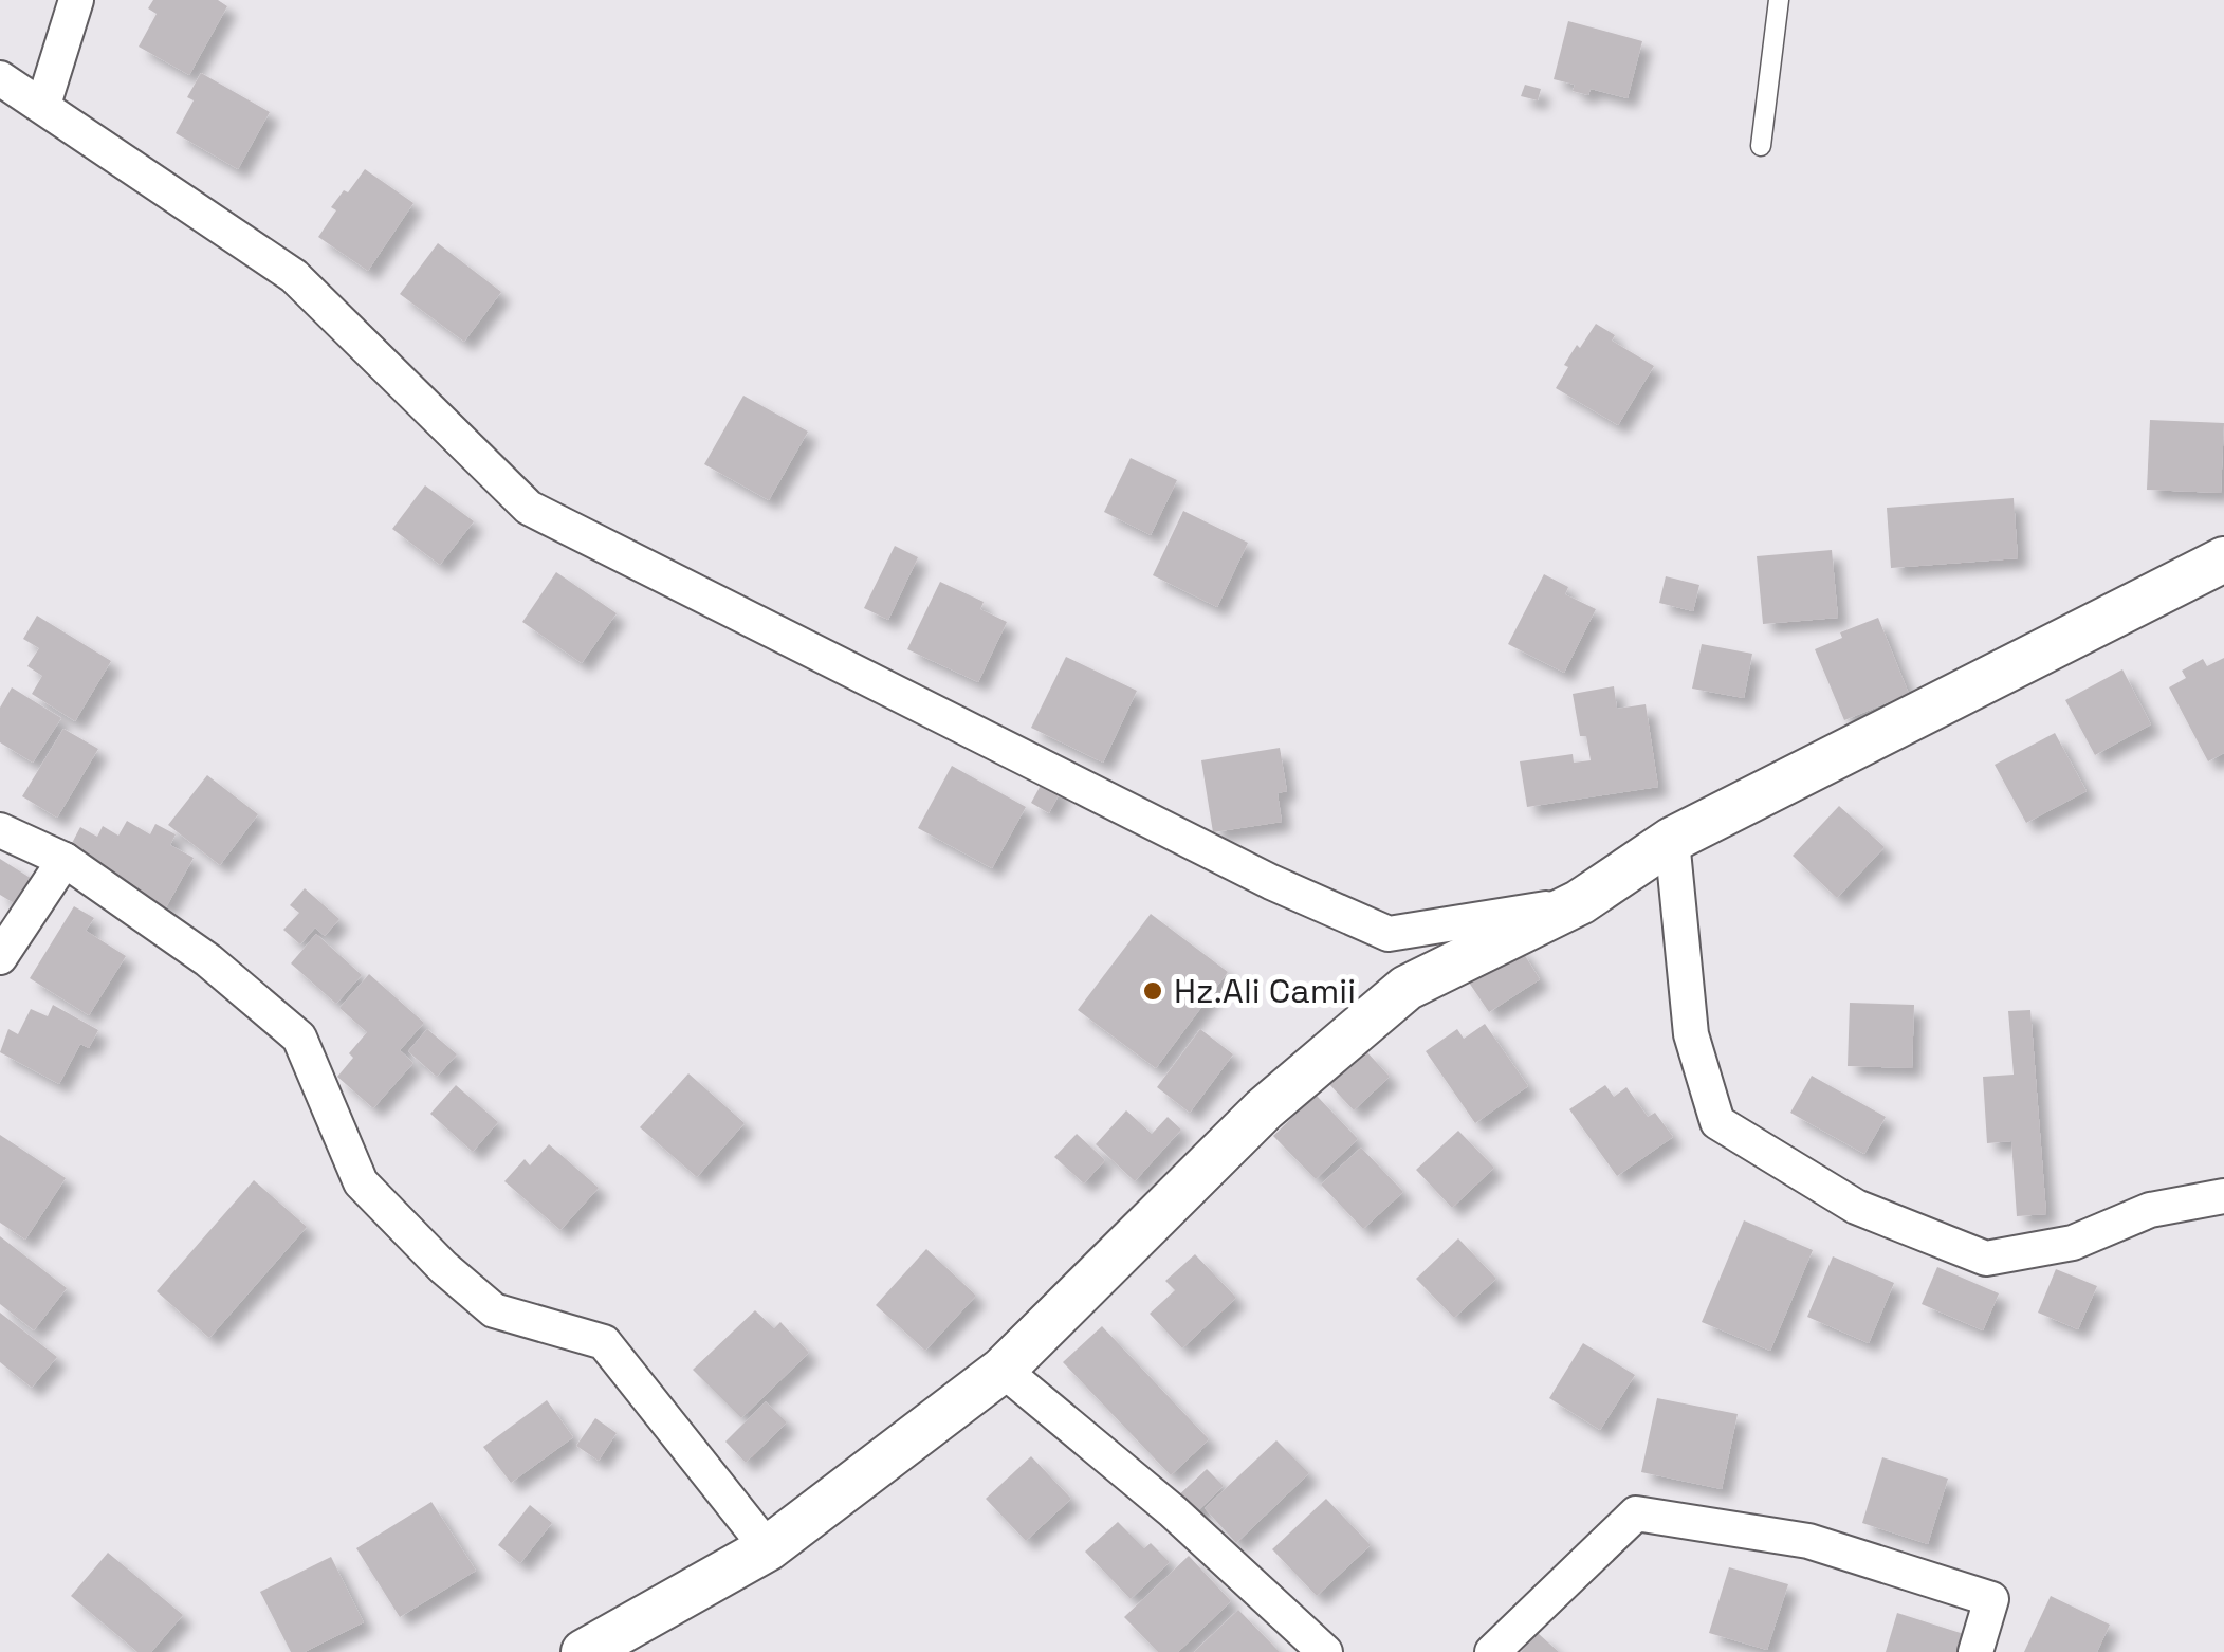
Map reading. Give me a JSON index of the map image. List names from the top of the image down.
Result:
{
  "places": ["Hz.Ali Camii"]
}
